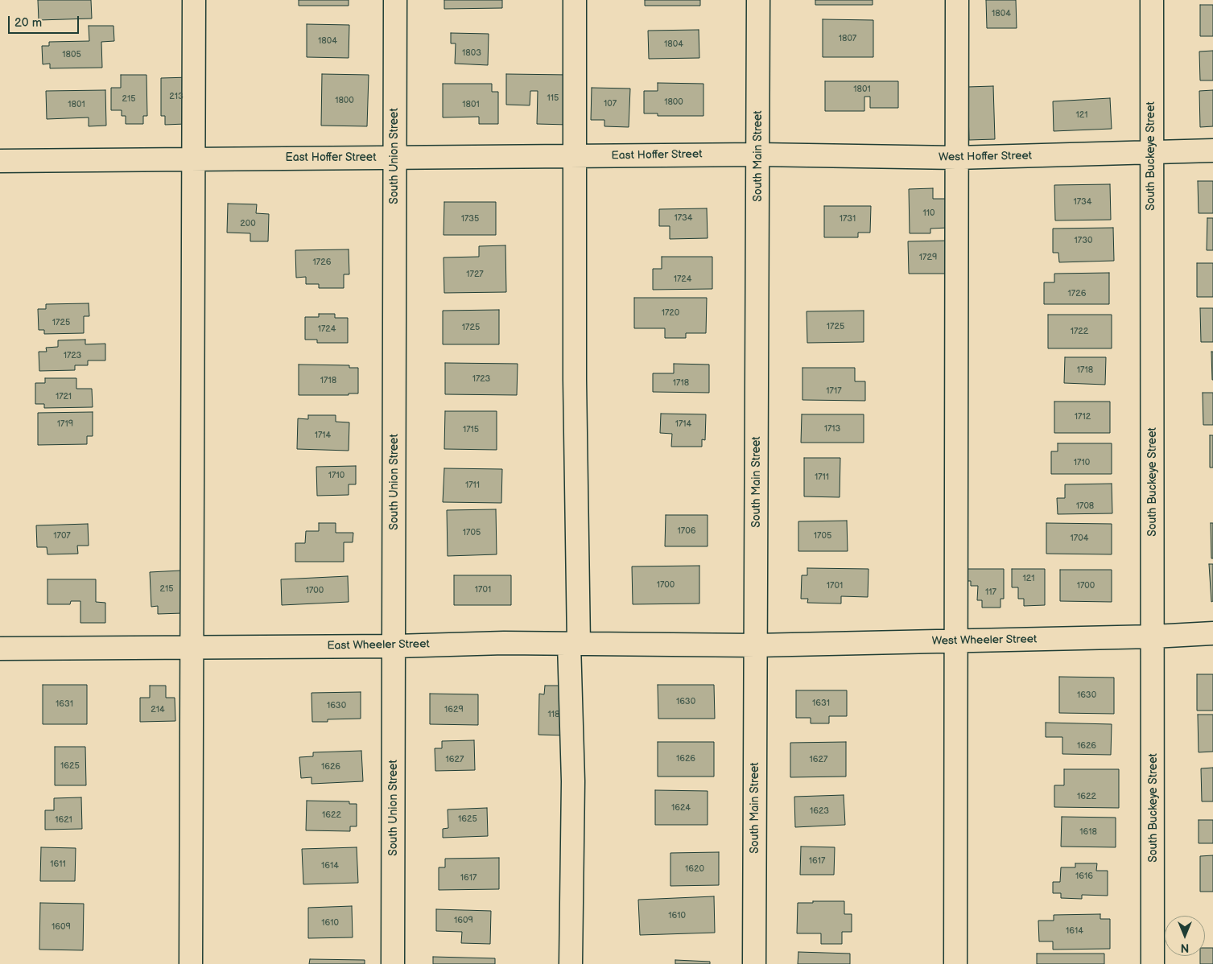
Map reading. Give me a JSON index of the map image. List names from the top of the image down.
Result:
{
  "streets": {
    "street": [
      "East Hoffer Street",
      "South Union Street",
      "South Main Street",
      "South Buckeye Street",
      "West Hoffer Street",
      "West Wheeler Street",
      "East Wheeler Street"
    ]
  },
  "crossings": [
    ["East Hoffer Street", "South Union Street"],
    ["East Hoffer Street", "South Main Street"],
    ["East Hoffer Street", "West Hoffer Street"],
    ["South Union Street", "East Wheeler Street"],
    ["South Main Street", "West Hoffer Street"],
    ["South Main Street", "West Wheeler Street"],
    ["South Main Street", "East Wheeler Street"],
    ["South Buckeye Street", "West Hoffer Street"],
    ["South Buckeye Street", "West Wheeler Street"],
    ["West Wheeler Street", "East Wheeler Street"]
  ],
  "house_numbers": [
    "1804",
    "1807",
    "1804",
    "1804",
    "1803",
    "1805",
    "1801",
    "213",
    "115",
    "215",
    "1800",
    "1800",
    "107",
    "1801",
    "1801",
    "121",
    "1734",
    "110",
    "1734",
    "1735",
    "1731",
    "200",
    "1730",
    "1729",
    "1726",
    "1727",
    "1724",
    "1726",
    "1720",
    "1725",
    "1725",
    "1725",
    "1724",
    "1722",
    "1723",
    "1718",
    "1723",
    "1718",
    "1718",
    "1717",
    "1721",
    "1712",
    "1719",
    "1714",
    "1713",
    "1715",
    "1714",
    "1710",
    "1710",
    "1711",
    "1711",
    "1708",
    "1706",
    "1705",
    "1707",
    "1705",
    "1704",
    "121",
    "1700",
    "1701",
    "1700",
    "215",
    "1701",
    "1700",
    "117",
    "1630",
    "1630",
    "1631",
    "1631",
    "1630",
    "214",
    "1629",
    "118",
    "1626",
    "1626",
    "1627",
    "1627",
    "1625",
    "1626",
    "1622",
    "1624",
    "1623",
    "1622",
    "1625",
    "1621",
    "1618",
    "1617",
    "1611",
    "1614",
    "1620",
    "1616",
    "1617",
    "1610",
    "1609",
    "1610",
    "1609",
    "1614"
  ],
  "scale_bar": "20 m",
  "north": "bottom"
}
